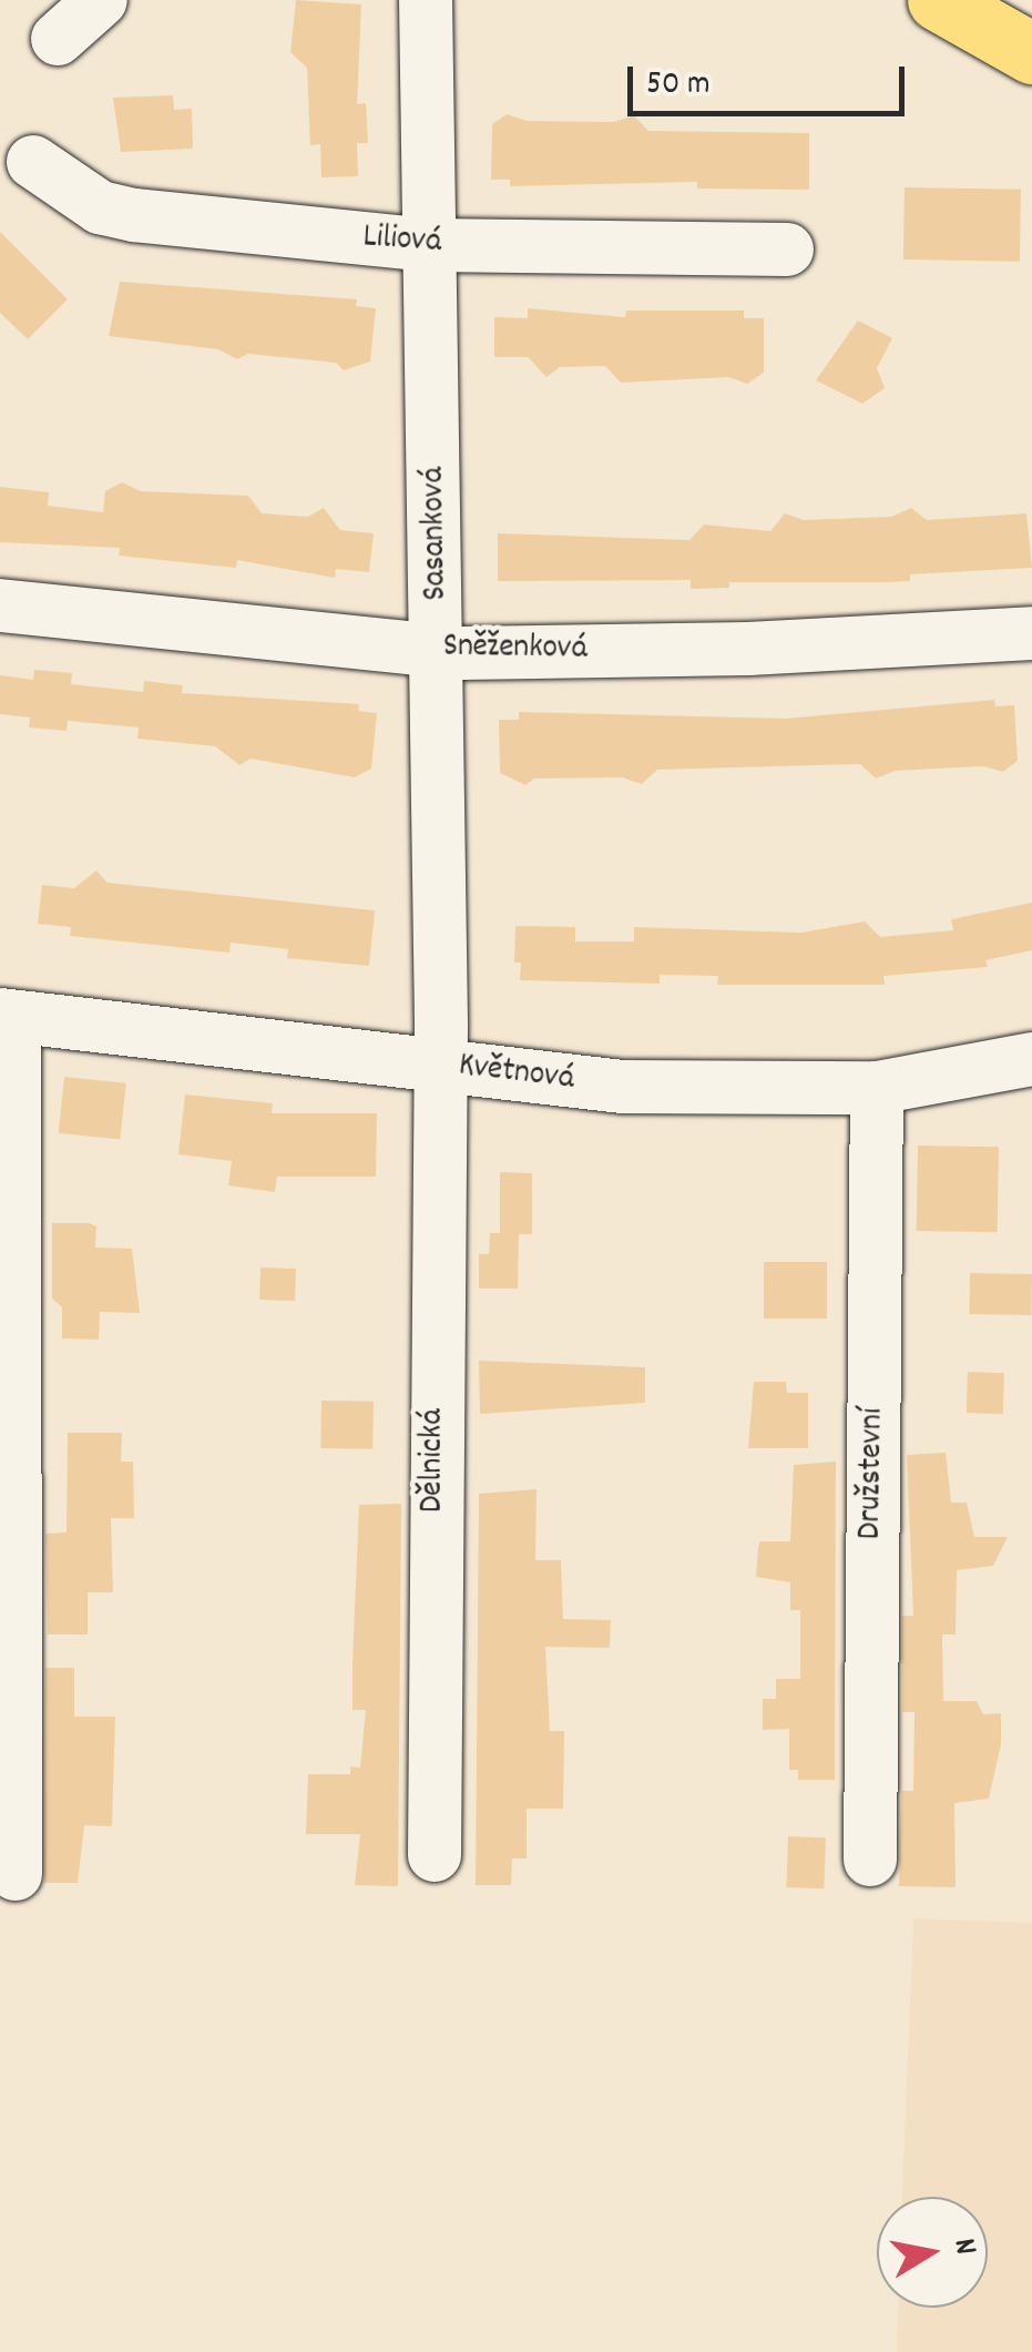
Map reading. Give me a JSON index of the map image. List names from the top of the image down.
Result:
{
  "streets": {
    "street": [
      "Liliová",
      "Sasanková",
      "Sněženková",
      "Květnová",
      "Dělnická",
      "Družstevní"
    ]
  },
  "crossings": [
    ["Liliová", "Sasanková"],
    ["Sasanková", "Sněženková"],
    ["Sasanková", "Květnová"],
    ["Sasanková", "Dělnická"],
    ["Květnová", "Dělnická"],
    ["Květnová", "Družstevní"]
  ],
  "scale_bar": "50 m",
  "north": "right"
}
